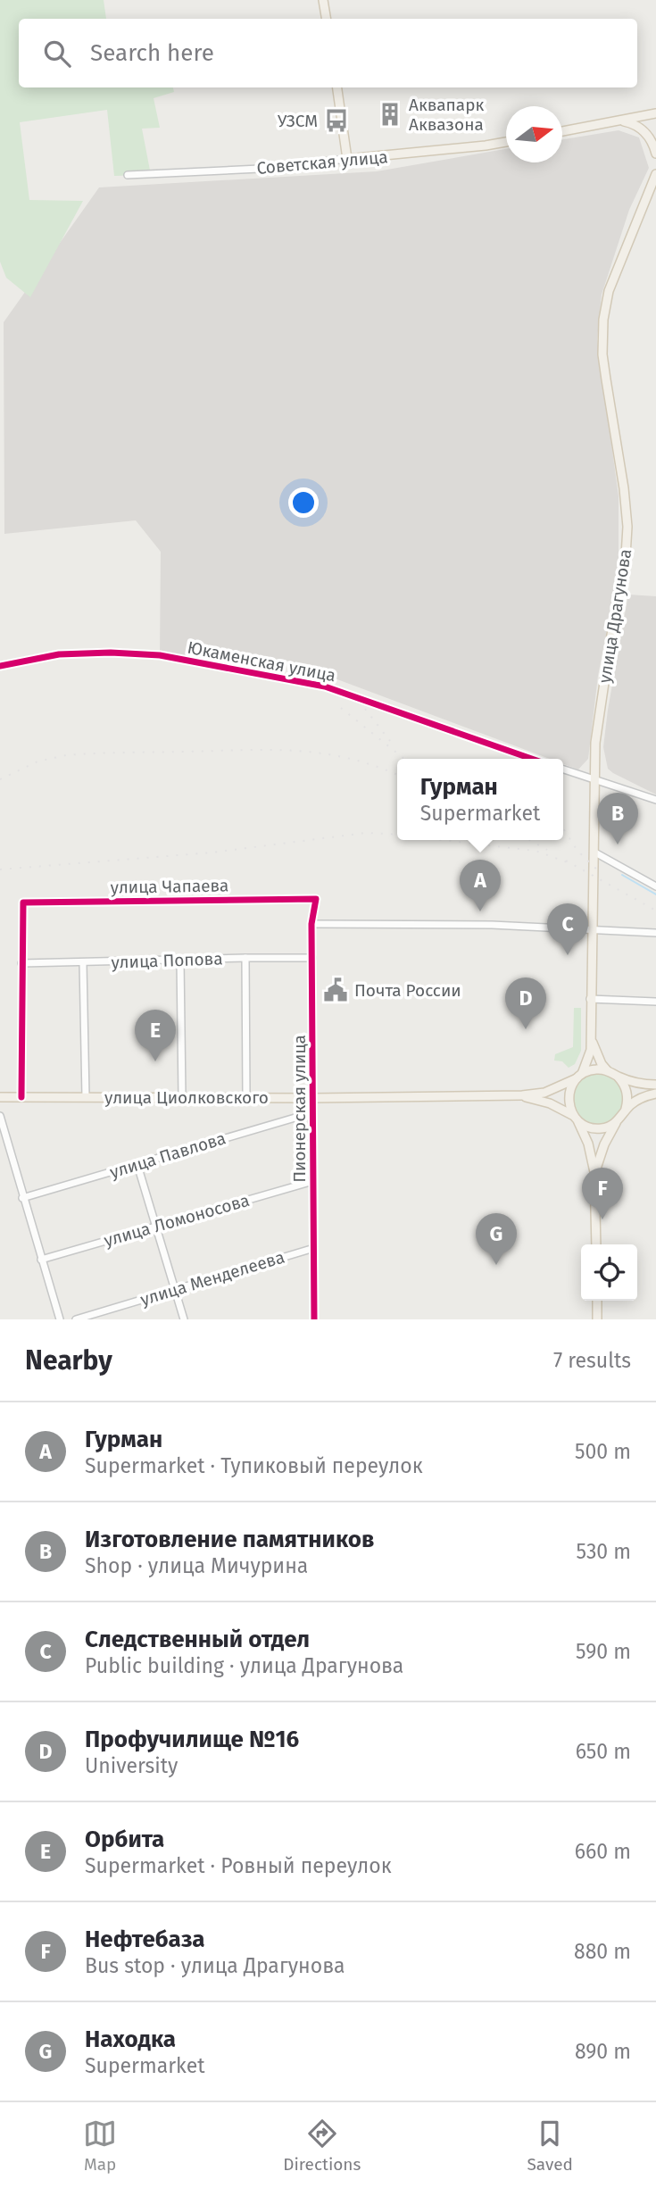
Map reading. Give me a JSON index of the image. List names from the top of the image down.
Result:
{
  "streets": {
    "main road": ["Советская улица", "улица Драгунова", "улица Циолковского"],
    "street": [
      "Юкаменская улица",
      "улица Чапаева",
      "улица Попова",
      "Пионерская улица",
      "улица Павлова",
      "улица Ломоносова",
      "улица Менделеева"
    ]
  },
  "crossings": [
    ["улица Драгунова", "улица Циолковского"],
    ["улица Чапаева", "улица Попова"],
    ["улица Чапаева", "Пионерская улица"],
    ["улица Попова", "Пионерская улица"],
    ["улица Циолковского", "Пионерская улица"],
    ["Пионерская улица", "улица Павлова"],
    ["Пионерская улица", "улица Ломоносова"],
    ["Пионерская улица", "улица Менделеева"]
  ],
  "places": {
    "building": ["Аквапарк Аквазона"],
    "bus stop": ["УЗСМ"],
    "public building": ["Почта России"]
  },
  "north": "right",
  "page": {
    "search": "Search here",
    "popup": ["Гурман", "Supermarket"],
    "pins": [
      "B",
      "A",
      "C",
      "D",
      "E",
      "F",
      "G"
    ],
    "heading": ["Nearby", "7 results"],
    "list": [
      {
        "mark": "A",
        "name": "Гурман",
        "note": "Supermarket · Тупиковый переулок",
        "value": "500 m"
      },
      {
        "mark": "B",
        "name": "Изготовление памятников",
        "note": "Shop · улица Мичурина",
        "value": "530 m"
      },
      {
        "mark": "C",
        "name": "Следственный отдел",
        "note": "Public building · улица Драгунова",
        "value": "590 m"
      },
      {
        "mark": "D",
        "name": "Профучилище №16",
        "note": "University",
        "value": "650 m"
      },
      {
        "mark": "E",
        "name": "Орбита",
        "note": "Supermarket · Ровный переулок",
        "value": "660 m"
      },
      {
        "mark": "F",
        "name": "Нефтебаза",
        "note": "Bus stop · улица Драгунова",
        "value": "880 m"
      },
      {
        "mark": "G",
        "name": "Находка",
        "note": "Supermarket",
        "value": "890 m"
      }
    ],
    "nav": ["Map", "Directions", "Saved"]
  }
}
